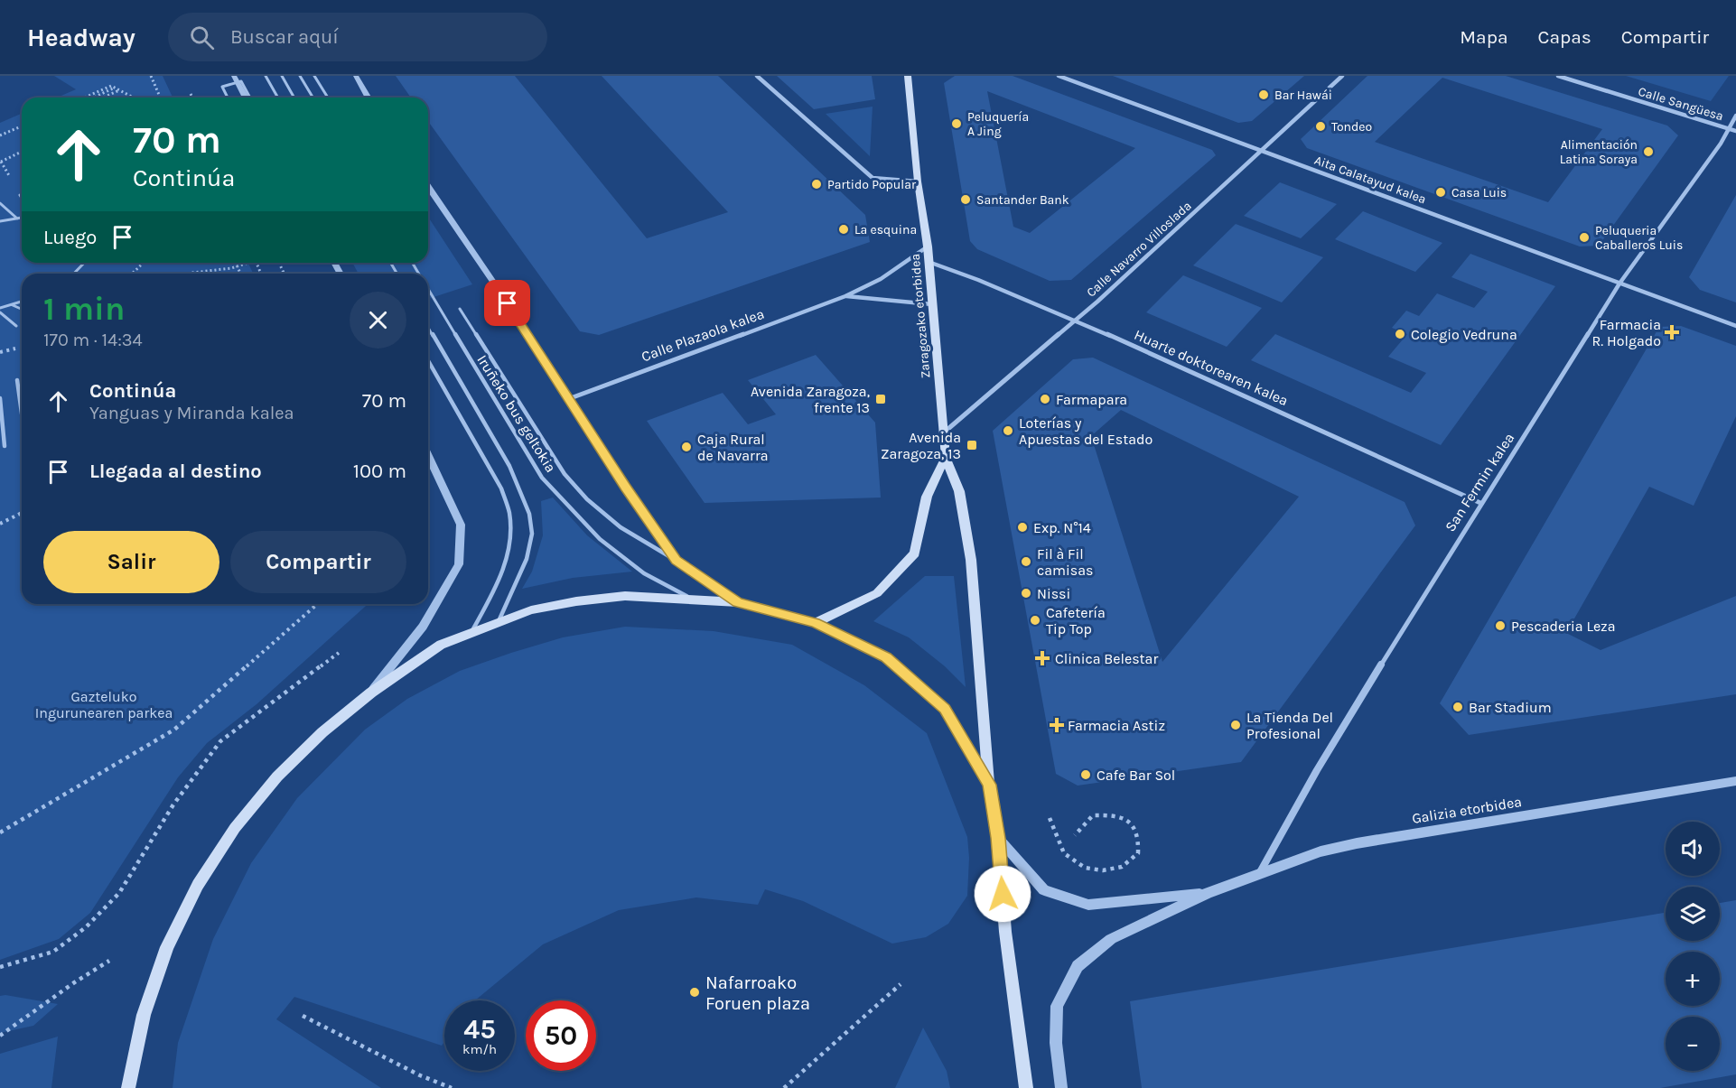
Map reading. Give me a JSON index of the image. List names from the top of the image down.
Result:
{
  "streets": {
    "main road": ["Zaragozako etorbidea"],
    "street": [
      "Calle Sangüesa",
      "Aita Calatayud kalea",
      "Calle Navarro Villoslada",
      "Calle Plazaola kalea",
      "Huarte doktorearen kalea",
      "San Fermin kalea",
      "Galizia etorbidea"
    ],
    "lane": ["Iruñeko bus geltokia"]
  },
  "crossings": [
    ["Calle Sangüesa", "San Fermin kalea"],
    ["Aita Calatayud kalea", "Calle Navarro Villoslada"],
    ["Aita Calatayud kalea", "San Fermin kalea"],
    ["Calle Navarro Villoslada", "Zaragozako etorbidea"],
    ["Calle Navarro Villoslada", "Huarte doktorearen kalea"],
    ["Zaragozako etorbidea", "Calle Plazaola kalea"],
    ["Zaragozako etorbidea", "Huarte doktorearen kalea"],
    ["Huarte doktorearen kalea", "San Fermin kalea"],
    ["San Fermin kalea", "Galizia etorbidea"]
  ],
  "parks": ["Gazteluko Ingurunearen parkea"],
  "places": {
    "other": [
      "Bar Hawái",
      "Peluquería A Jing",
      "Tondeo",
      "Alimentación Latina Soraya",
      "Partido Popular",
      "Casa Luis",
      "Santander Bank",
      "La esquina",
      "Peluqueria Caballeros Luis",
      "Colegio Vedruna",
      "Farmapara",
      "Loterías y Apuestas del Estado",
      "Caja Rural de Navarra",
      "Exp. N°14",
      "Fil à Fil camisas",
      "Nissi",
      "Cafetería Tip Top",
      "Pescaderia Leza",
      "Bar Stadium",
      "La Tienda Del Profesional",
      "Cafe Bar Sol",
      "Nafarroako Foruen plaza"
    ],
    "health": ["Farmacia R. Holgado", "Clinica Belestar", "Farmacia Astiz"],
    "transit": ["Avenida Zaragoza, frente 13", "Avenida Zaragoza, 13"]
  },
  "page": {
    "header": "Headway",
    "search": "Buscar aquí",
    "nav": ["Mapa", "Capas", "Compartir"],
    "turn": ["70 m", "Continúa"],
    "then": "Luego",
    "heading": ["1 min", "170 m · 14:34"],
    "list": [
      {
        "name": "Continúa",
        "note": "Yanguas y Miranda kalea",
        "value": "70 m"
      },
      {
        "name": "Llegada al destino",
        "value": "100 m"
      }
    ],
    "buttons": ["Salir", "Compartir"],
    "map_buttons": ["+", "−"],
    "speed": "45 km/h",
    "limit": "50"
  }
}
